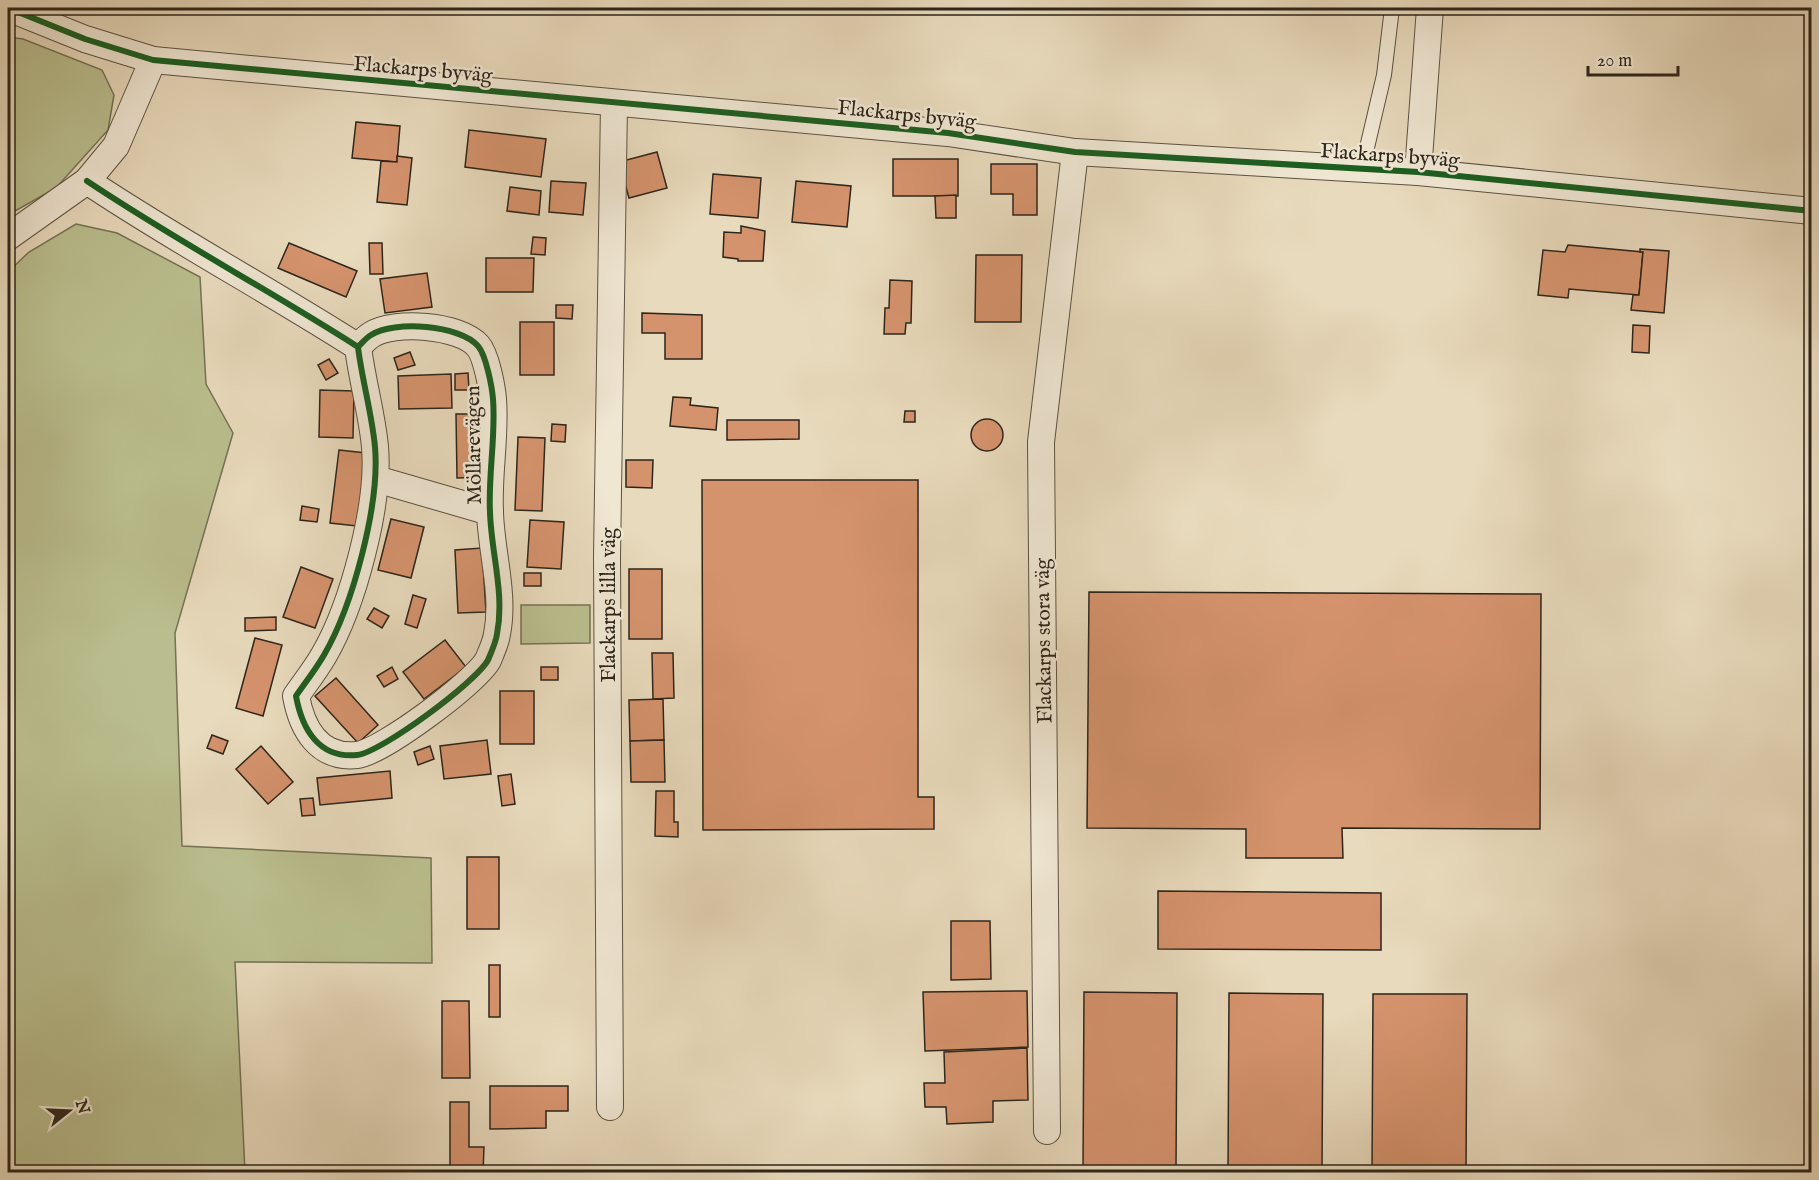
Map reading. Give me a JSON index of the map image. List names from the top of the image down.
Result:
{
  "streets": {
    "street": [
      "Flackarps byväg",
      "Möllarevägen",
      "Flackarps lilla väg",
      "Flackarps stora väg"
    ]
  },
  "crossings": [
    ["Flackarps byväg", "Flackarps lilla väg"],
    ["Flackarps byväg", "Flackarps stora väg"]
  ],
  "scale_bar": "20 m",
  "north": "right"
}
